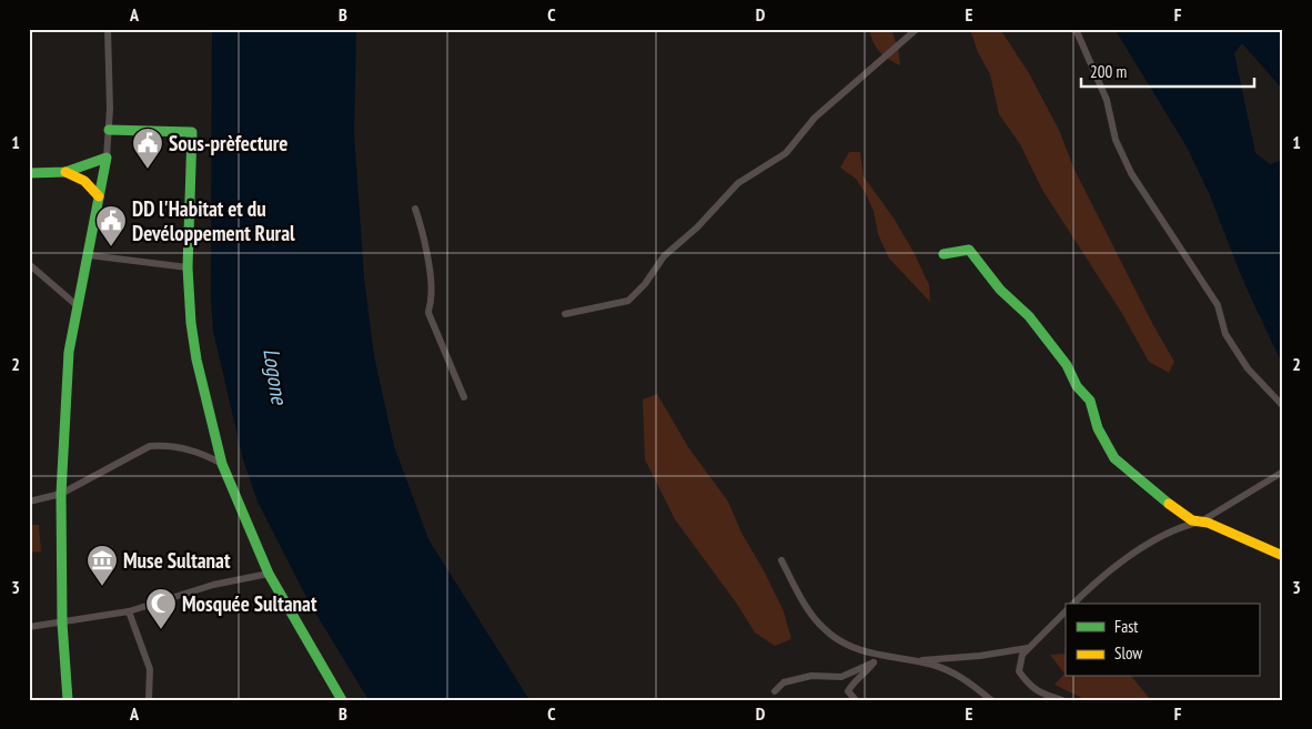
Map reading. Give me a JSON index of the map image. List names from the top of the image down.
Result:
{
  "water": ["Logone"],
  "places": {
    "public building": ["Sous-prèfecture", "DD l'Habitat et du Devéloppement Rural"],
    "museum": ["Muse Sultanat"],
    "mosque": ["Mosquée Sultanat"]
  },
  "legend": ["Fast", "Slow"],
  "scale_bar": "200 m",
  "grid": {
    "columns": [
      "A",
      "B",
      "C",
      "D",
      "E",
      "F"
    ],
    "rows": ["1", "2", "3"]
  }
}
